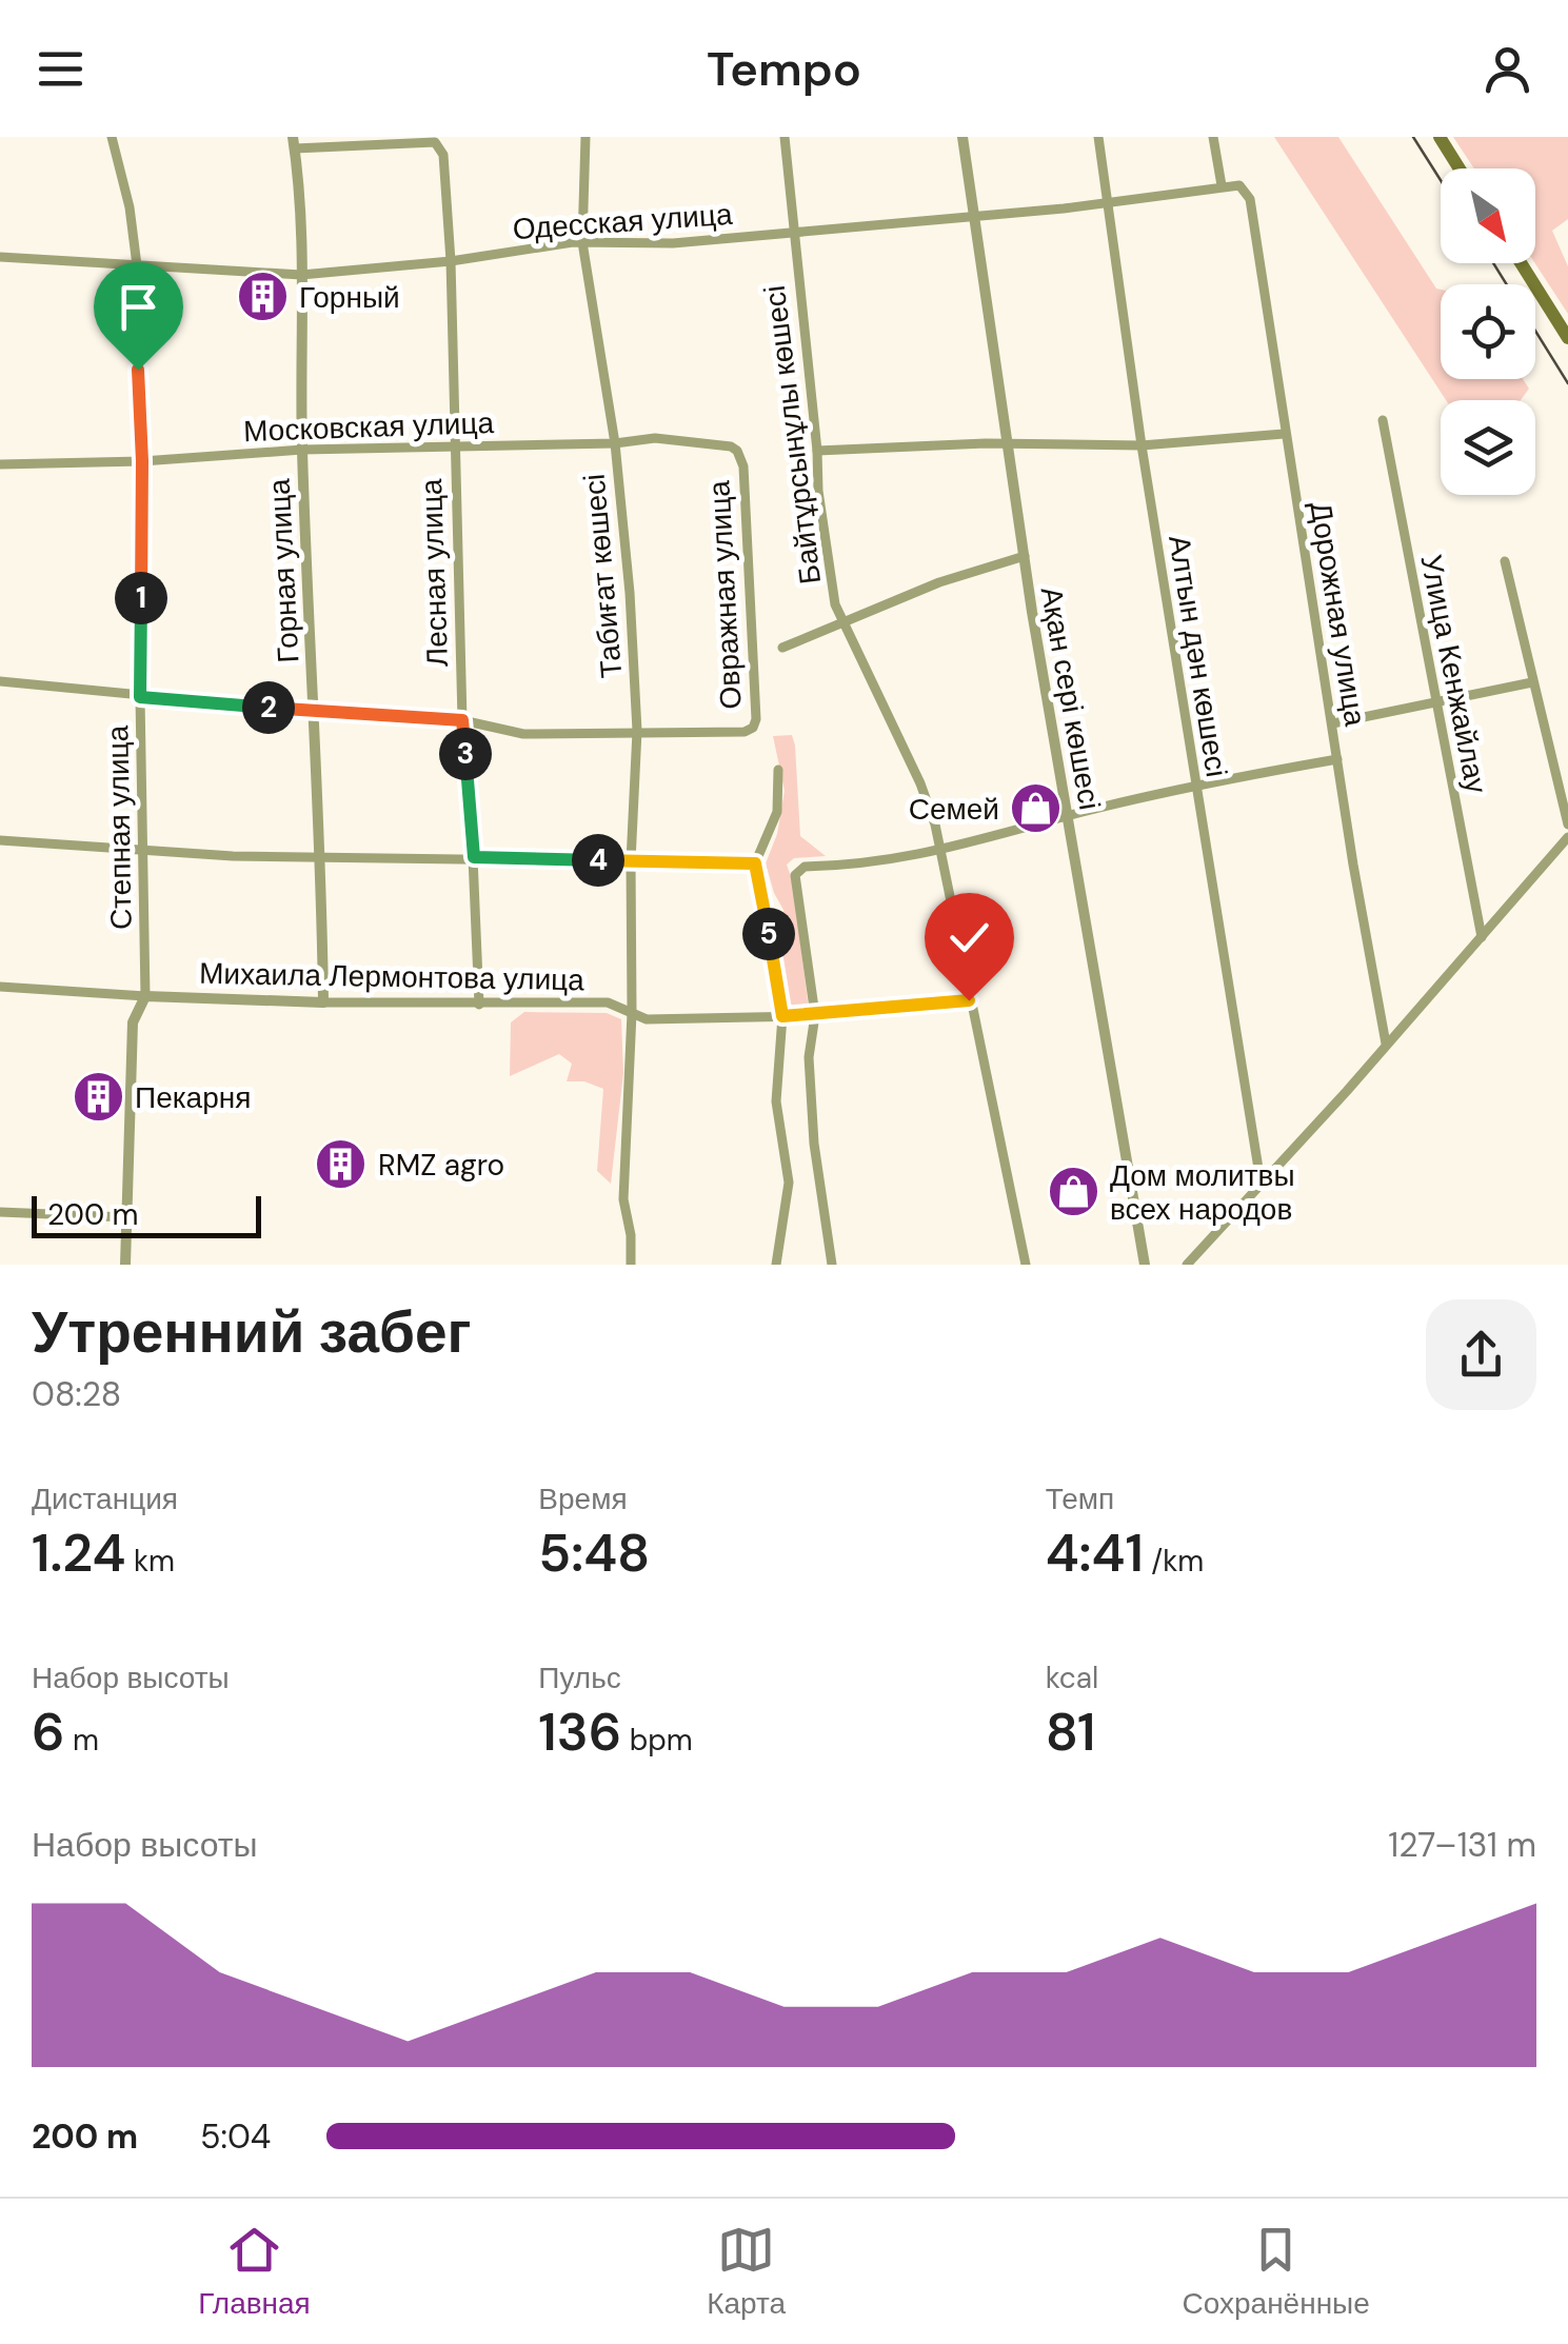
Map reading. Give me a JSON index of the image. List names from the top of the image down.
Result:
{
  "streets": {
    "street": [
      "Одесская улица",
      "Московская улица",
      "Байтұрсынұлы көшесі",
      "Горная улица",
      "Лесная улица",
      "Табиғат көшесі",
      "Овражная улица",
      "Дорожная улица",
      "Алтын дән көшесі",
      "Улица Кенжайлау",
      "Ақан сері көшесі",
      "Степная улица",
      "Михаила Лермонтова улица"
    ]
  },
  "crossings": [
    ["Одесская улица", "Байтұрсынұлы көшесі"],
    ["Одесская улица", "Горная улица"],
    ["Одесская улица", "Лесная улица"],
    ["Одесская улица", "Табиғат көшесі"],
    ["Одесская улица", "Дорожная улица"],
    ["Одесская улица", "Алтын дән көшесі"],
    ["Одесская улица", "Ақан сері көшесі"],
    ["Одесская улица", "Степная улица"],
    ["Московская улица", "Горная улица"],
    ["Московская улица", "Лесная улица"],
    ["Московская улица", "Табиғат көшесі"],
    ["Московская улица", "Овражная улица"],
    ["Московская улица", "Степная улица"],
    ["Байтұрсынұлы көшесі", "Михаила Лермонтова улица"],
    ["Горная улица", "Лесная улица"],
    ["Горная улица", "Михаила Лермонтова улица"],
    ["Лесная улица", "Михаила Лермонтова улица"],
    ["Табиғат көшесі", "Овражная улица"],
    ["Табиғат көшесі", "Михаила Лермонтова улица"],
    ["Степная улица", "Михаила Лермонтова улица"]
  ],
  "places": {
    "building": ["Горный", "Пекарня", "RMZ agro"],
    "shop": ["Семей", "Дом молитвы всех народов"]
  },
  "scale_bar": "200 m",
  "north": "bottom right",
  "page": {
    "header": "Tempo",
    "pins": [
      "1",
      "2",
      "3",
      "4",
      "5"
    ],
    "scale": "200 m",
    "heading": ["Утренний забег", "08:28"],
    "stats": [
      ["Дистанция", "1.24 km"],
      ["Время", "5:48"],
      ["Темп", "4:41 /km"],
      ["Набор высоты", "6 m"],
      ["Пульс", "136 bpm"],
      ["kcal", "81"]
    ],
    "chart": ["Набор высоты", "127–131 m"],
    "list": [
      {
        "name": "200 m",
        "note": "5:04"
      }
    ],
    "tabs": ["Главная", "Карта", "Сохранённые"]
  }
}
